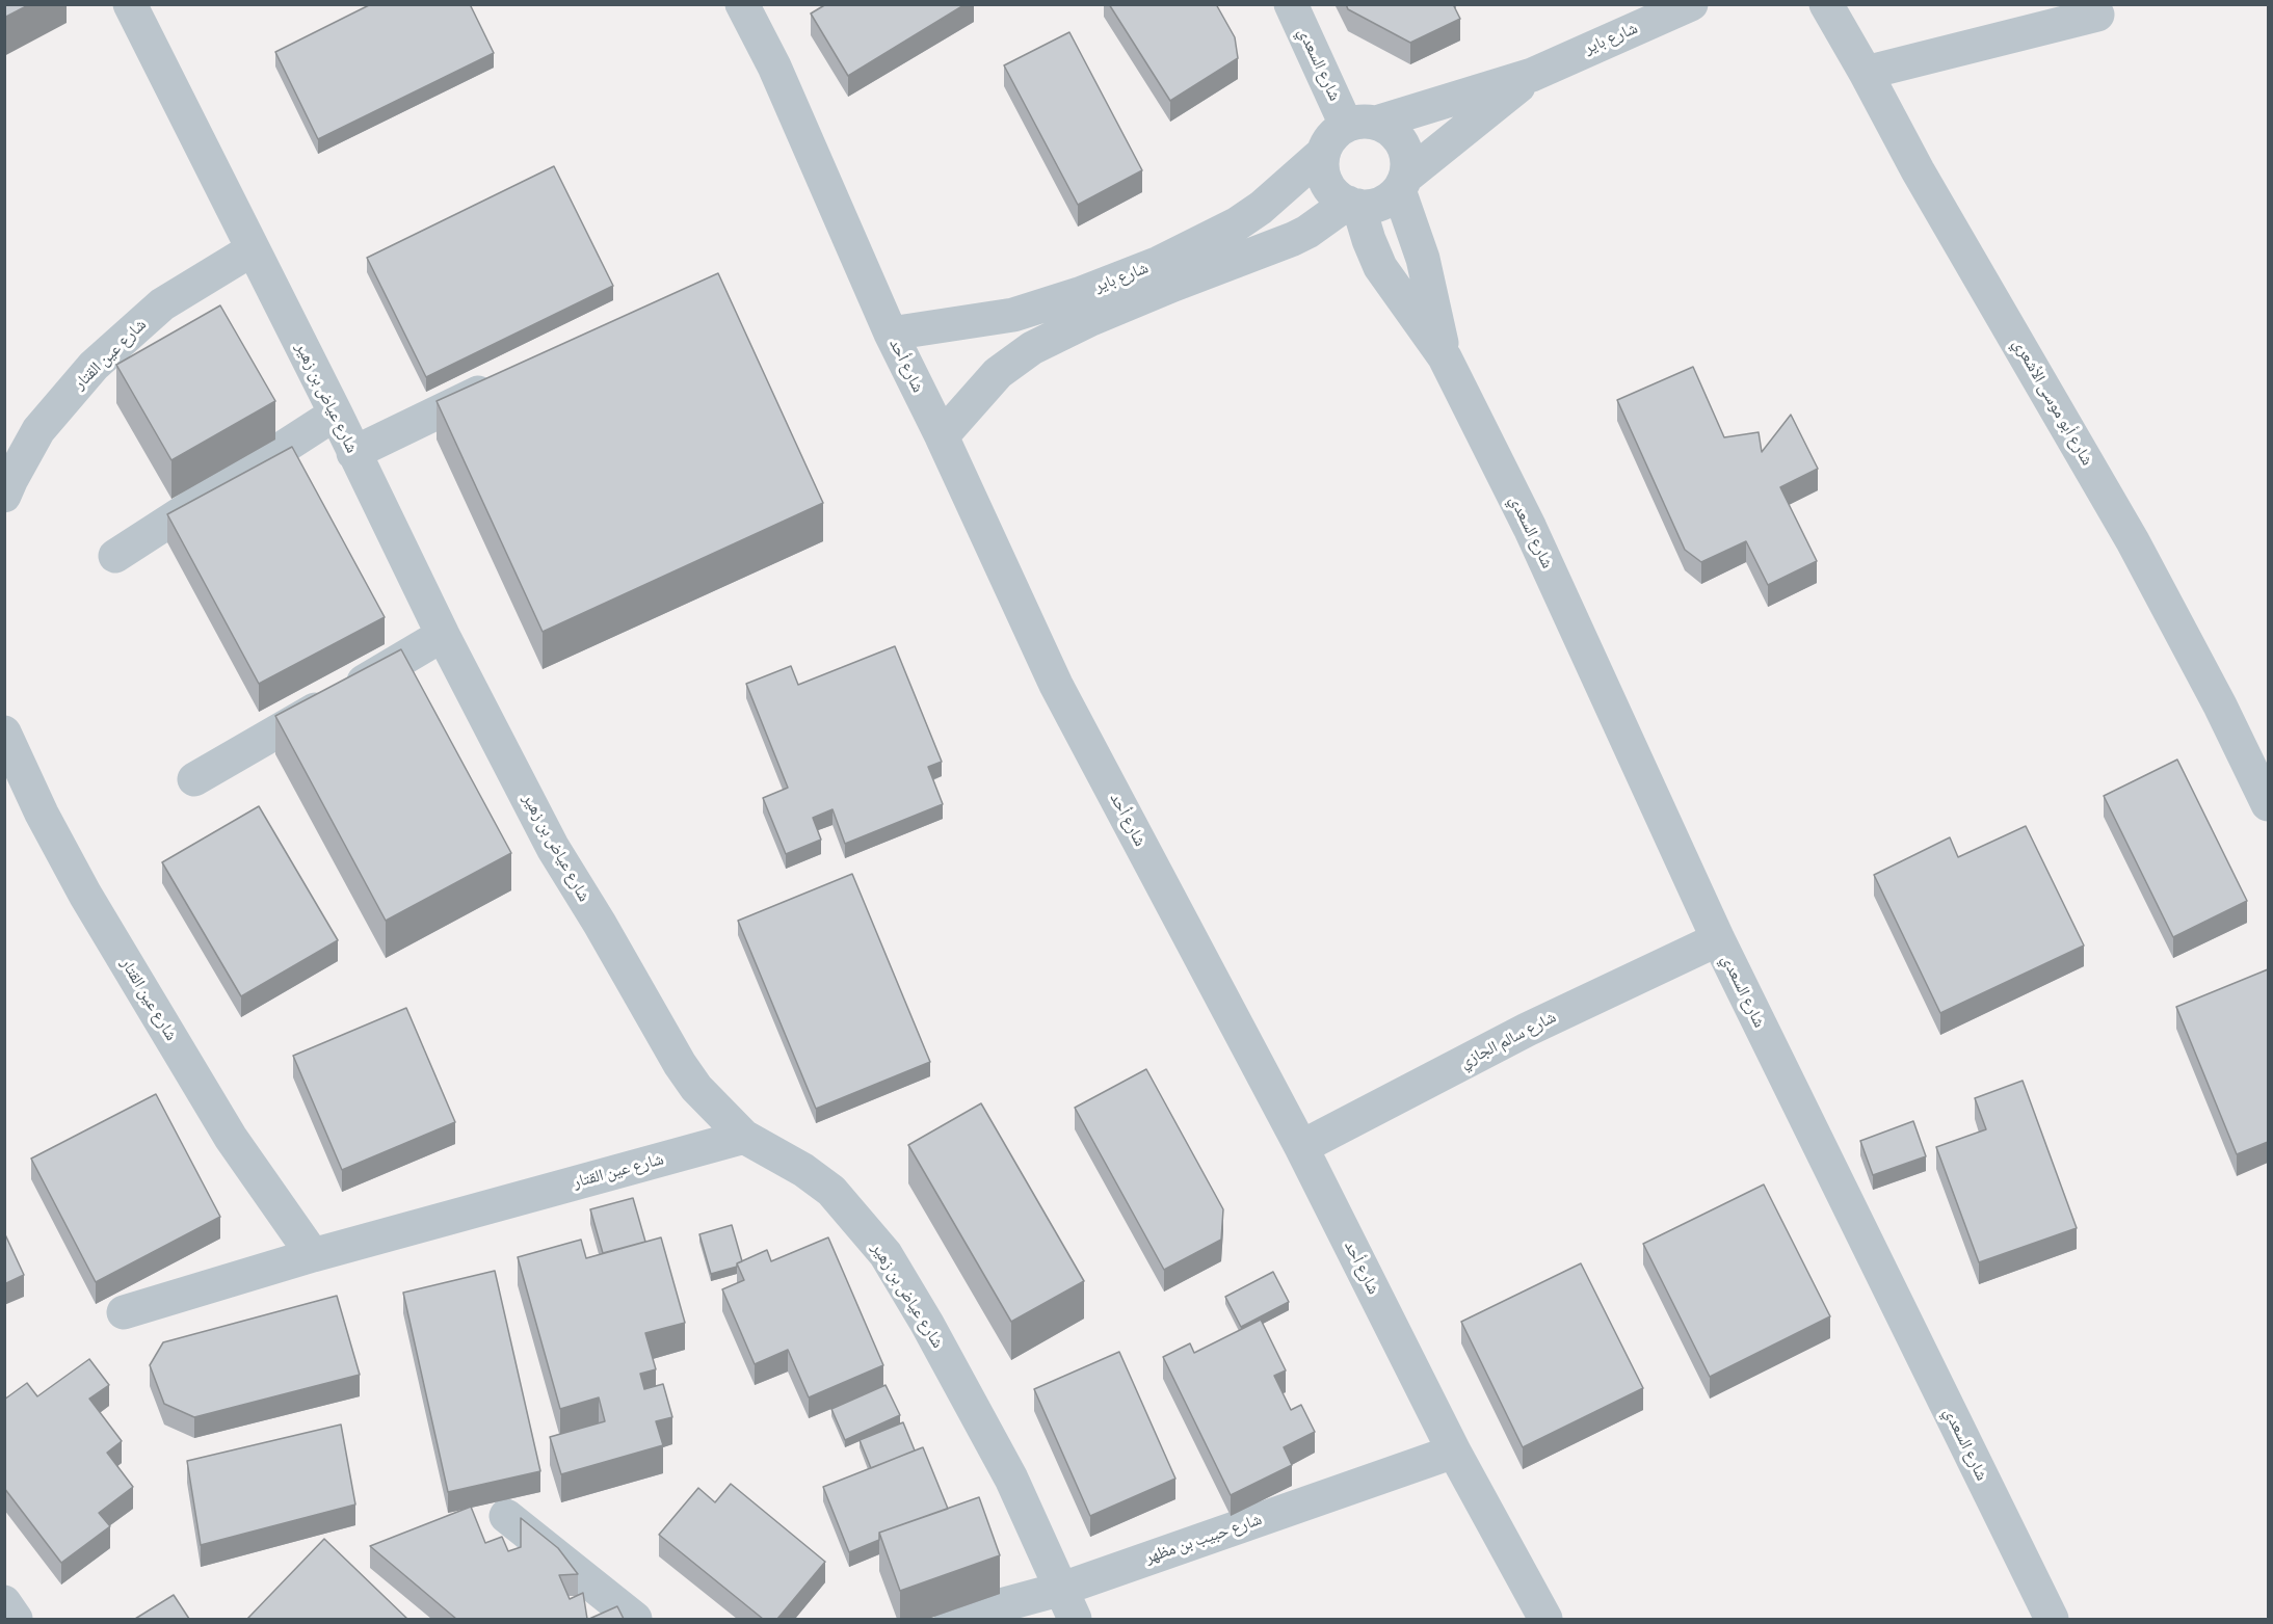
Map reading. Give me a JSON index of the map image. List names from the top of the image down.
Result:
{
  "streets": {
    "street": [
      "شارع باير",
      "شارع السعدي",
      "شارع عين القتار",
      "شارع أحد",
      "شارع عياض بن زهير",
      "شارع أبو موسى الأشعري",
      "شارع سالم الجازي",
      "شارع حبيب بن مظهر"
    ]
  },
  "crossings": [
    ["شارع باير", "شارع السعدي"],
    ["شارع باير", "شارع أحد"],
    ["شارع السعدي", "شارع سالم الجازي"],
    ["شارع عين القتار", "شارع عياض بن زهير"],
    ["شارع أحد", "شارع سالم الجازي"],
    ["شارع أحد", "شارع حبيب بن مظهر"],
    ["شارع عياض بن زهير", "شارع حبيب بن مظهر"]
  ]
}
